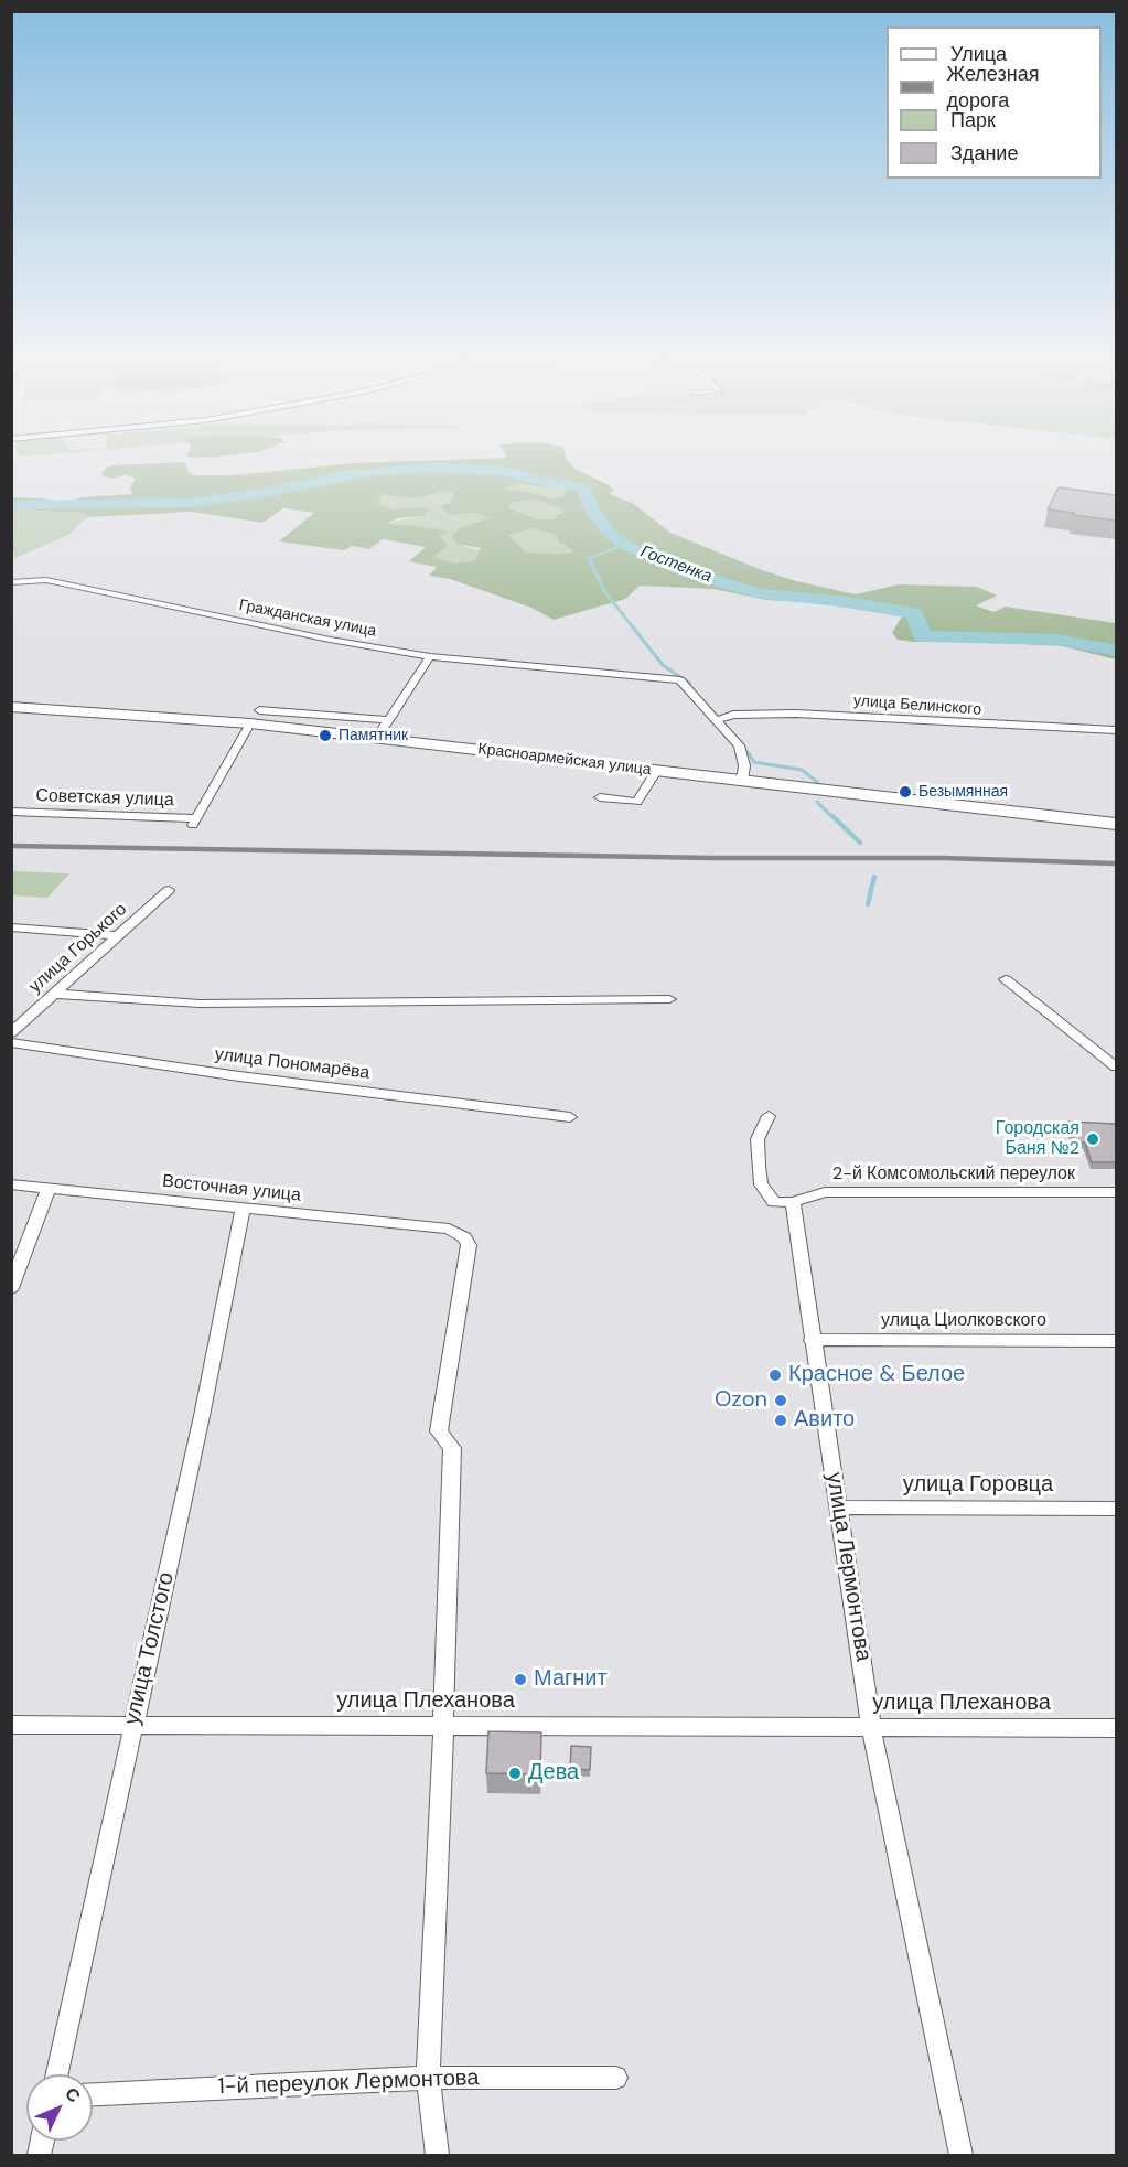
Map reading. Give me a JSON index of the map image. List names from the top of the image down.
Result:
{
  "streets": {
    "main road": ["Красноармейская улица"],
    "street": [
      "Гражданская улица",
      "улица Белинского",
      "Советская улица",
      "улица Горького",
      "улица Пономарёва",
      "2-й Комсомольский переулок",
      "Восточная улица",
      "улица Циолковского",
      "улица Горовца",
      "улица Лермонтова",
      "улица Толстого",
      "улица Плеханова",
      "1-й переулок Лермонтова"
    ]
  },
  "crossings": [
    ["Гражданская улица", "улица Белинского"],
    ["Красноармейская улица", "Советская улица"],
    ["2-й Комсомольский переулок", "улица Лермонтова"],
    ["Восточная улица", "улица Толстого"],
    ["Восточная улица", "улица Плеханова"],
    ["улица Циолковского", "улица Лермонтова"],
    ["улица Горовца", "улица Лермонтова"],
    ["улица Лермонтова", "улица Плеханова"],
    ["улица Толстого", "улица Плеханова"]
  ],
  "water": ["Гостенка"],
  "places": [
    "Памятник",
    "Безымянная",
    "Городская Баня №2",
    "Красное & Белое",
    "Ozon",
    "Авито",
    "Магнит",
    "Дева"
  ],
  "legend": [
    "Улица",
    "Железная дорога",
    "Парк",
    "Здание"
  ],
  "north": "top right"
}
